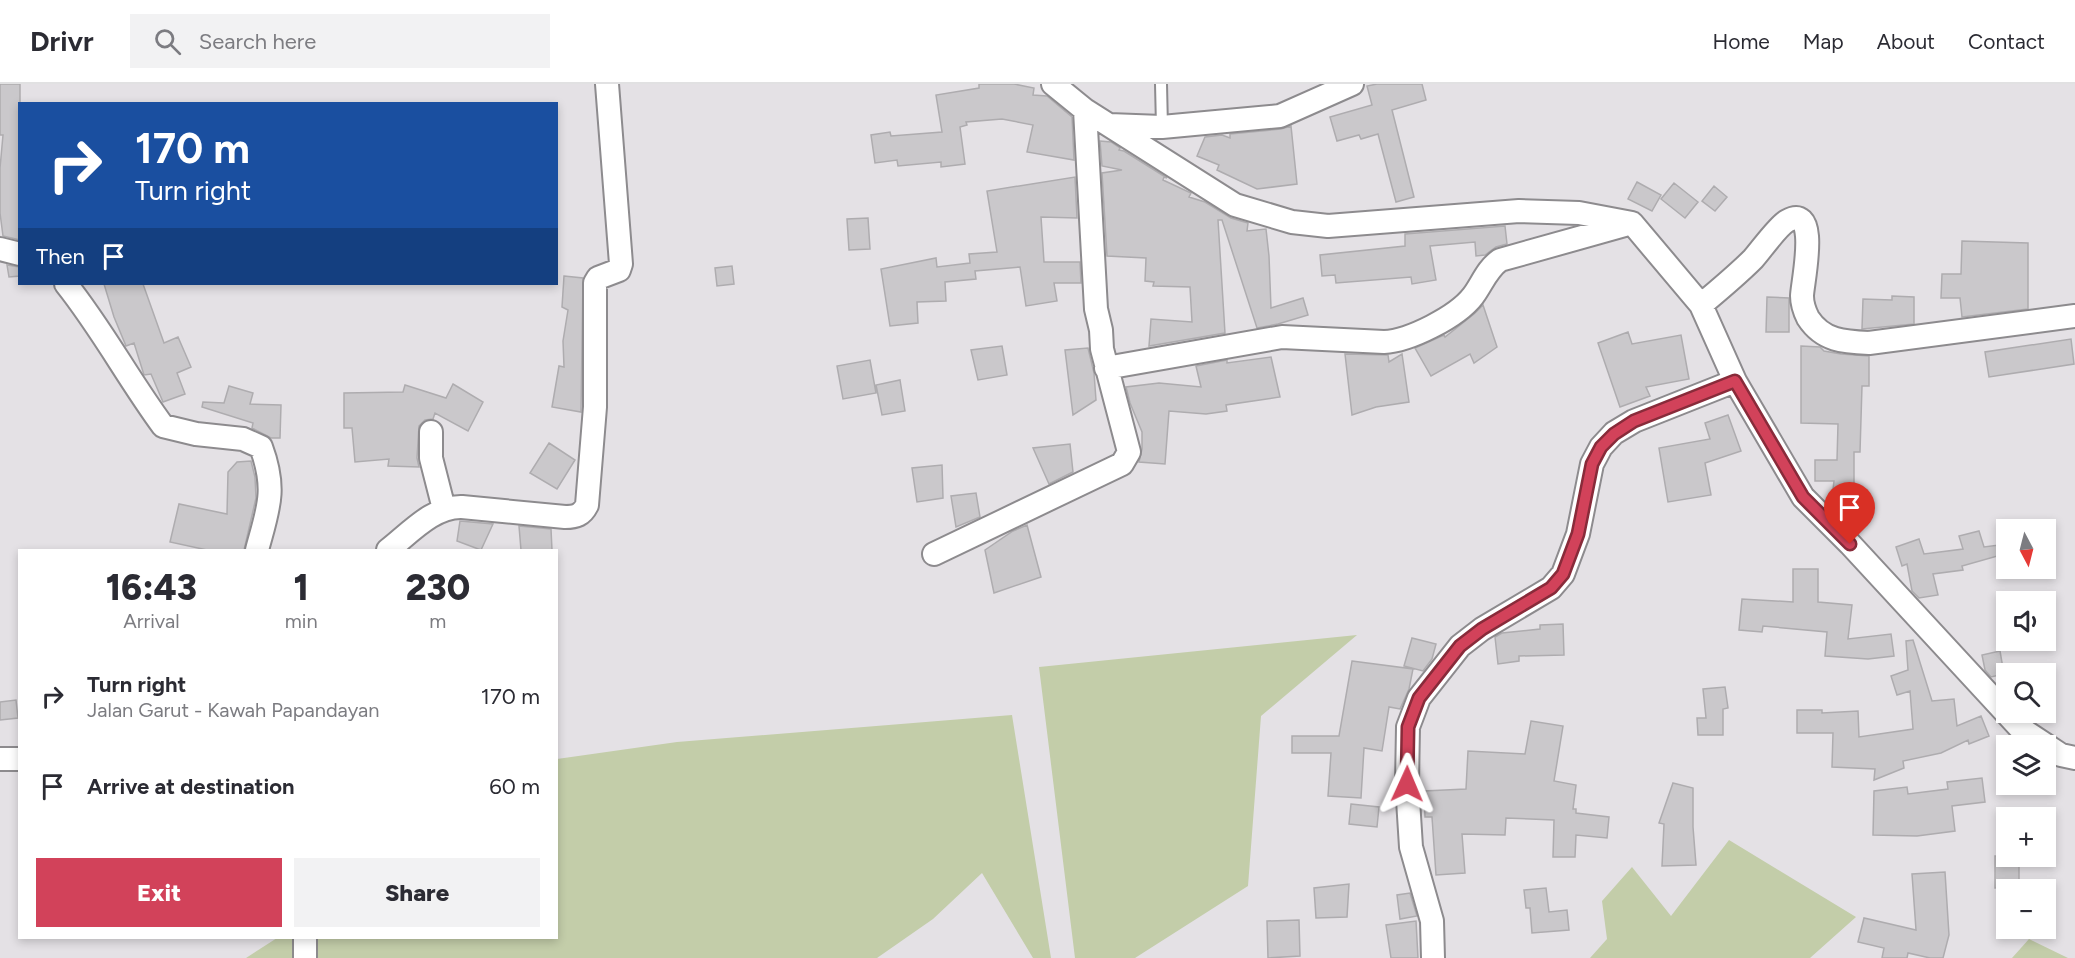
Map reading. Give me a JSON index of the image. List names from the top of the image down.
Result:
{
  "north": "bottom",
  "page": {
    "header": "Drivr",
    "search": "Search here",
    "nav": [
      "Home",
      "Map",
      "About",
      "Contact"
    ],
    "turn": ["170 m", "Turn right"],
    "then": "Then",
    "map_buttons": ["+", "−"],
    "eta": [
      "16:43",
      "Arrival",
      "1",
      "min",
      "230",
      "m"
    ],
    "list": [
      {
        "name": "Turn right",
        "note": "Jalan Garut - Kawah Papandayan",
        "value": "170 m"
      },
      {
        "name": "Arrive at destination",
        "value": "60 m"
      }
    ],
    "buttons": ["Exit", "Share"]
  }
}
